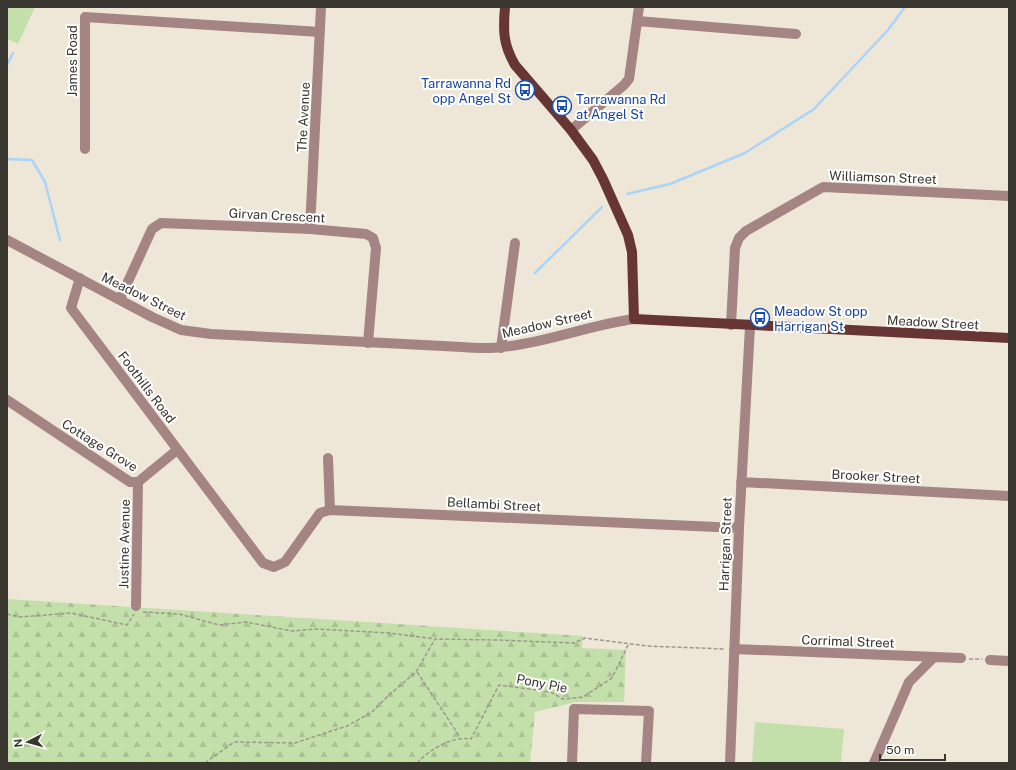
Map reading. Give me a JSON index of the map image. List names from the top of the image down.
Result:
{
  "streets": {
    "main road": ["Meadow Street"],
    "street": [
      "James Road",
      "The Avenue",
      "Williamson Street",
      "Girvan Crescent",
      "Foothills Road",
      "Cottage Grove",
      "Brooker Street",
      "Bellambi Street",
      "Justine Avenue",
      "Harrigan Street",
      "Corrimal Street"
    ],
    "path": ["Pony Pie"]
  },
  "crossings": [
    ["James Road", "The Avenue"],
    ["The Avenue", "Girvan Crescent"],
    ["Williamson Street", "Meadow Street"],
    ["Girvan Crescent", "Meadow Street"],
    ["Meadow Street", "Foothills Road"],
    ["Meadow Street", "Harrigan Street"],
    ["Foothills Road", "Cottage Grove"],
    ["Foothills Road", "Bellambi Street"],
    ["Cottage Grove", "Justine Avenue"],
    ["Brooker Street", "Harrigan Street"],
    ["Bellambi Street", "Harrigan Street"],
    ["Harrigan Street", "Corrimal Street"]
  ],
  "places": {
    "bus stop": ["Tarrawanna Rd opp Angel St", "Tarrawanna Rd at Angel St", "Meadow St opp Harrigan St"]
  },
  "scale_bar": "50 m",
  "north": "left"
}
